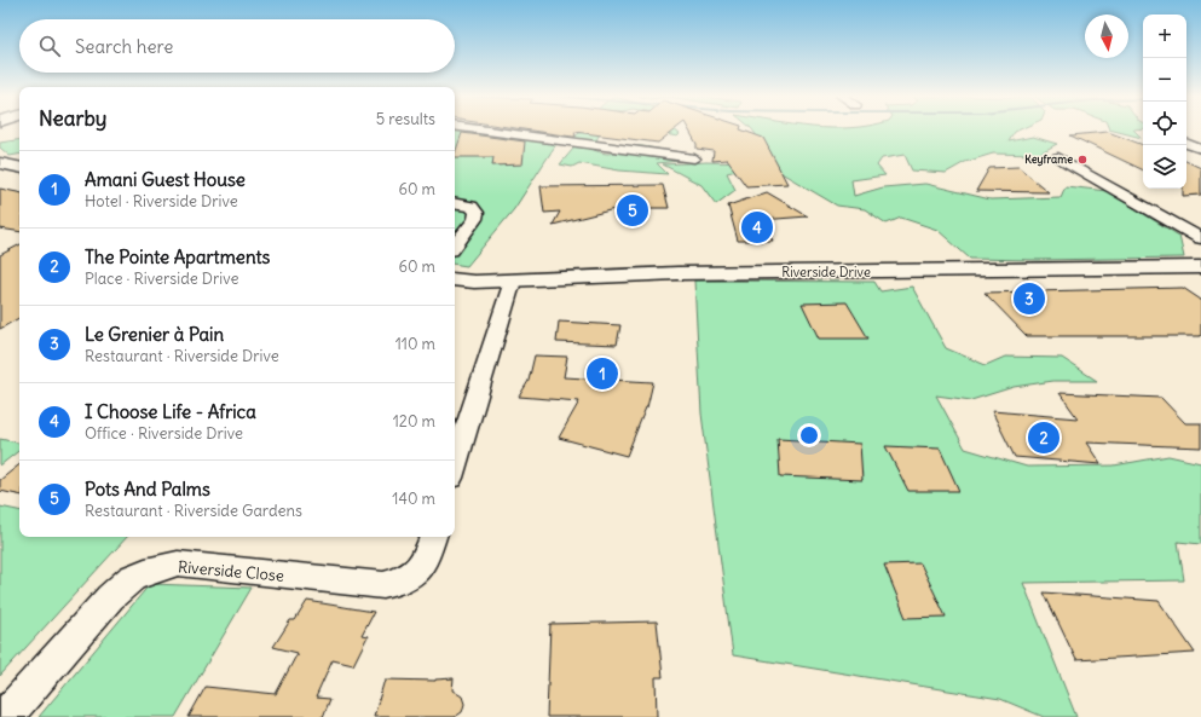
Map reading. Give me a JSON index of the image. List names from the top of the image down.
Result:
{
  "streets": {
    "street": ["Riverside Drive", "Riverside Close"]
  },
  "places": ["Keyframe"],
  "north": "bottom",
  "page": {
    "map_buttons": ["+", "−"],
    "search": "Search here",
    "heading": ["Nearby", "5 results"],
    "list": [
      {
        "mark": "1",
        "name": "Amani Guest House",
        "note": "Hotel · Riverside Drive",
        "value": "60 m"
      },
      {
        "mark": "2",
        "name": "The Pointe Apartments",
        "note": "Place · Riverside Drive",
        "value": "60 m"
      },
      {
        "mark": "3",
        "name": "Le Grenier à Pain",
        "note": "Restaurant · Riverside Drive",
        "value": "110 m"
      },
      {
        "mark": "4",
        "name": "I Choose Life - Africa",
        "note": "Office · Riverside Drive",
        "value": "120 m"
      },
      {
        "mark": "5",
        "name": "Pots And Palms",
        "note": "Restaurant · Riverside Gardens",
        "value": "140 m"
      }
    ],
    "pins": [
      "5",
      "4",
      "3",
      "1",
      "2"
    ]
  }
}
